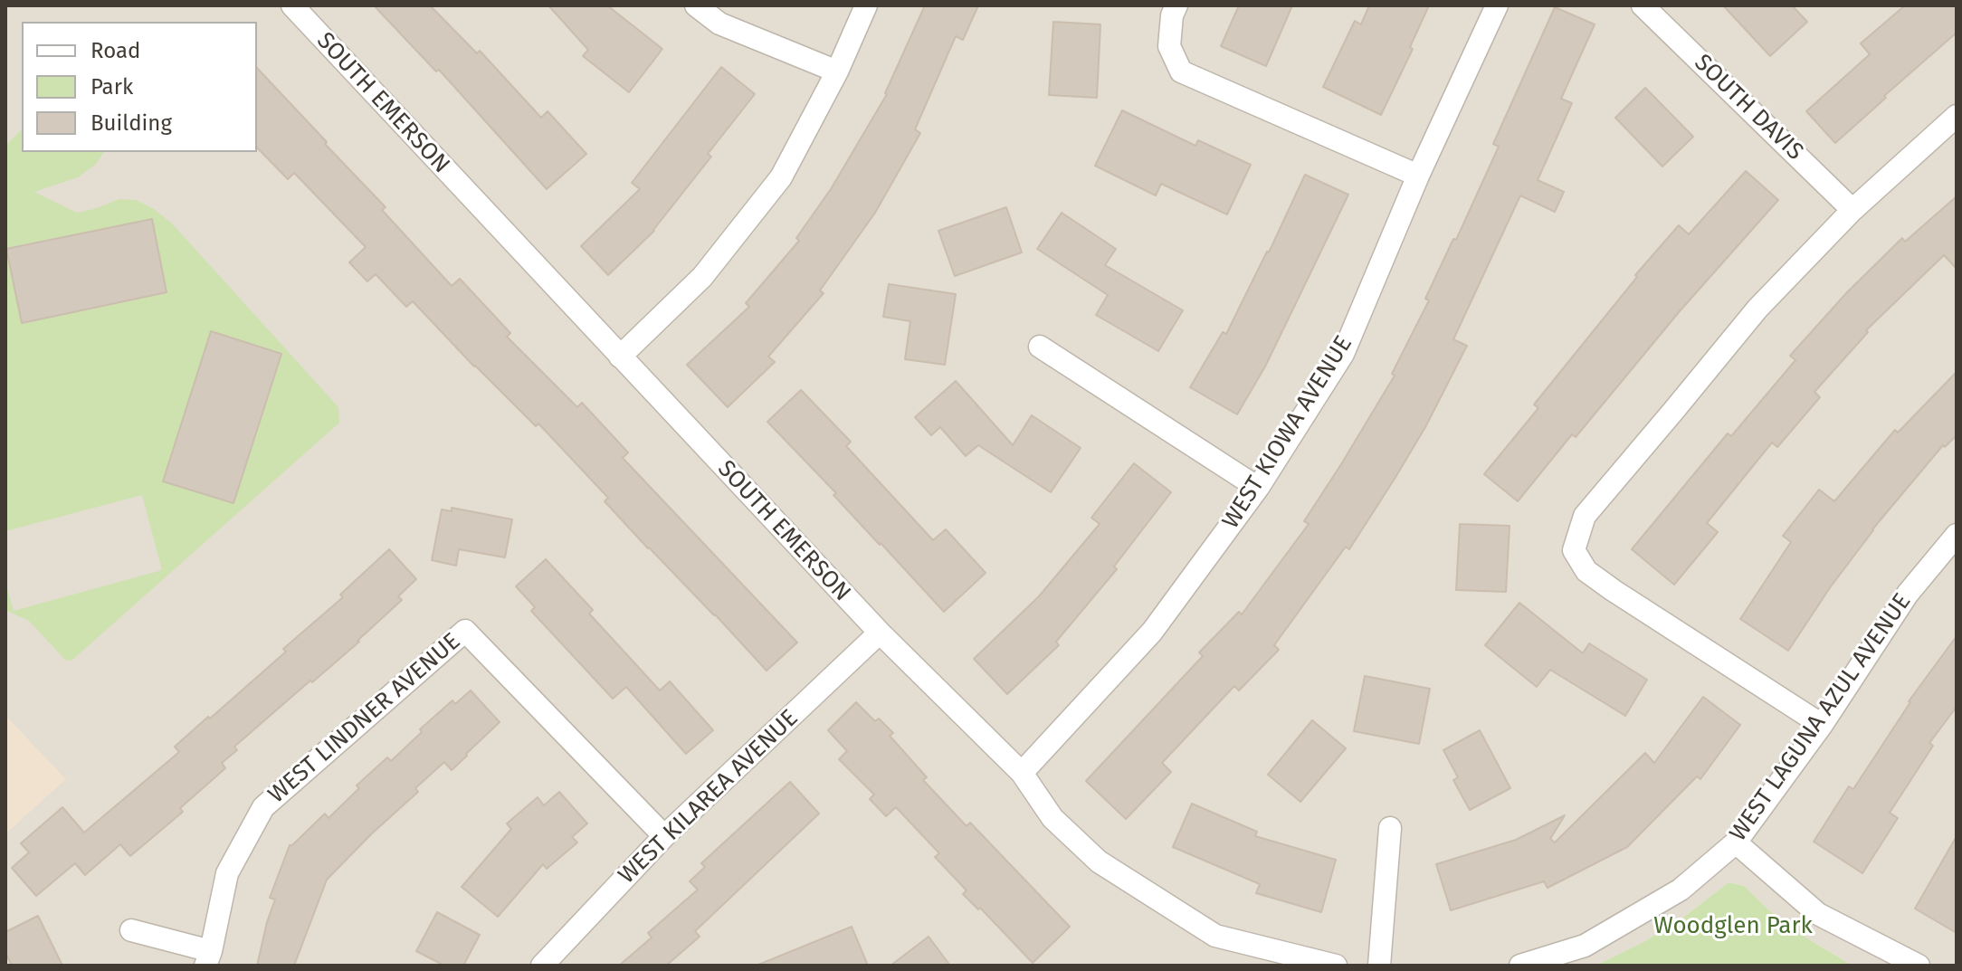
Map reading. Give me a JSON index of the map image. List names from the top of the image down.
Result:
{
  "streets": {
    "street": [
      "SOUTH EMERSON",
      "SOUTH DAVIS",
      "WEST KIOWA AVENUE",
      "WEST LAGUNA AZUL AVENUE",
      "WEST LINDNER AVENUE",
      "WEST KILAREA AVENUE"
    ]
  },
  "crossings": [
    ["SOUTH EMERSON", "WEST KIOWA AVENUE"],
    ["SOUTH EMERSON", "WEST KILAREA AVENUE"],
    ["WEST LINDNER AVENUE", "WEST KILAREA AVENUE"]
  ],
  "parks": ["Woodglen Park"],
  "legend": ["Road", "Park", "Building"]
}
